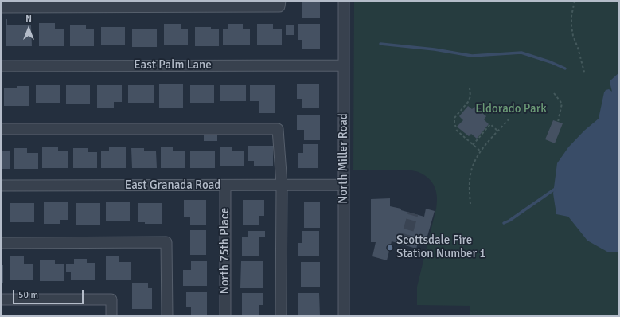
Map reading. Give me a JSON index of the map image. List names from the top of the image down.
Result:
{
  "streets": {
    "street": [
      "East Palm Lane",
      "North Miller Road",
      "East Granada Road",
      "North 75th Place"
    ]
  },
  "crossings": [
    ["East Palm Lane", "North Miller Road"],
    ["North Miller Road", "East Granada Road"],
    ["East Granada Road", "North 75th Place"]
  ],
  "parks": ["Eldorado Park"],
  "places": ["Scottsdale Fire Station Number 1"],
  "scale_bar": "50 m",
  "north": "top"
}
